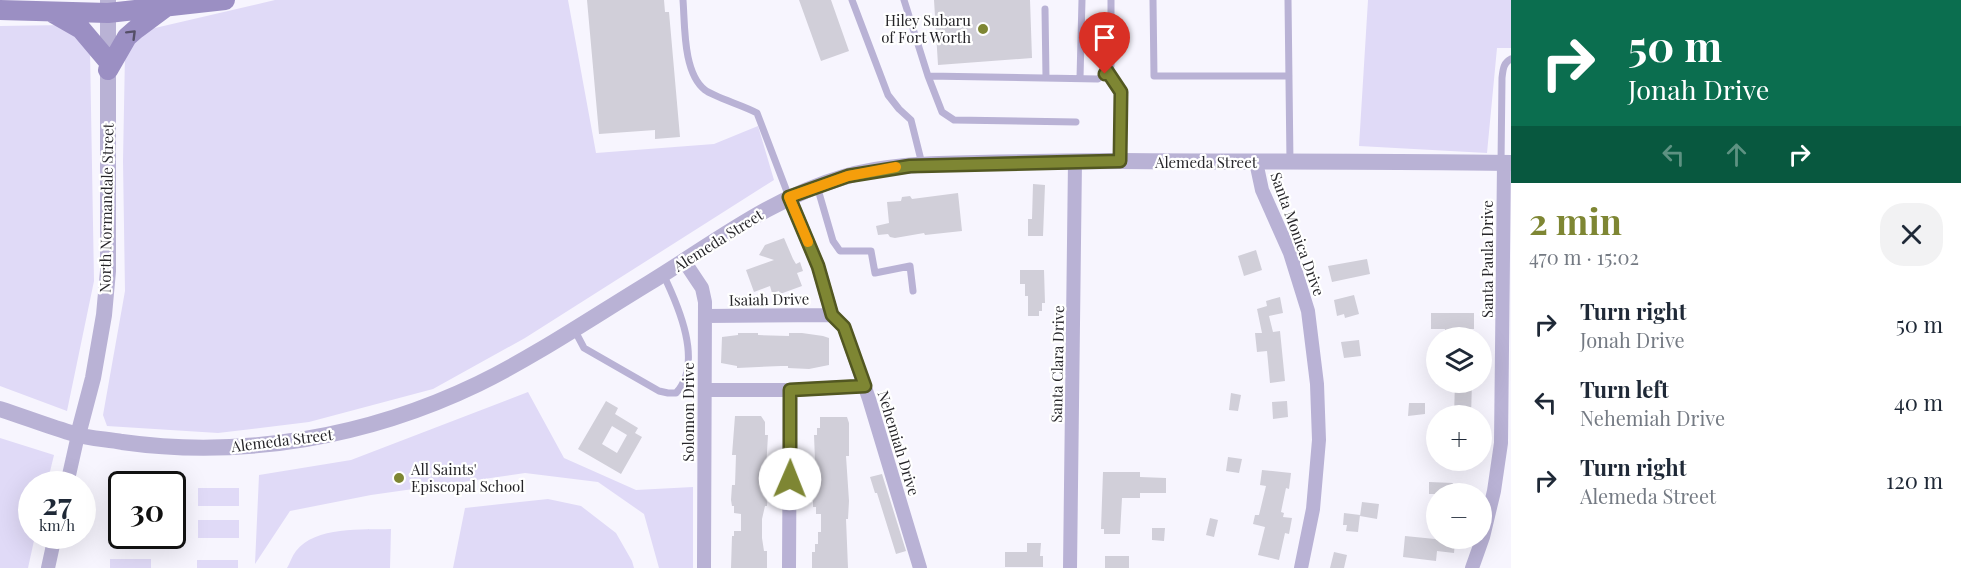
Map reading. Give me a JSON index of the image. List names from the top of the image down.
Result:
{
  "streets": {
    "street": [
      "Alemeda Street",
      "North Normandale Street",
      "Santa Monica Drive",
      "Santa Paula Drive",
      "Isaiah Drive",
      "Santa Clara Drive",
      "Solomon Drive",
      "Nehemiah Drive"
    ]
  },
  "crossings": [
    ["Alemeda Street", "North Normandale Street"],
    ["Alemeda Street", "Santa Monica Drive"],
    ["Alemeda Street", "Santa Paula Drive"],
    ["Alemeda Street", "Santa Clara Drive"],
    ["Alemeda Street", "Solomon Drive"],
    ["Alemeda Street", "Nehemiah Drive"],
    ["Isaiah Drive", "Solomon Drive"],
    ["Isaiah Drive", "Nehemiah Drive"]
  ],
  "places": ["Hiley Subaru of Fort Worth", "All Saints' Episcopal School"],
  "page": {
    "turn": ["50 m", "Jonah Drive"],
    "heading": ["2 min", "470 m · 15:02"],
    "list": [
      {
        "name": "Turn right",
        "note": "Jonah Drive",
        "value": "50 m"
      },
      {
        "name": "Turn left",
        "note": "Nehemiah Drive",
        "value": "40 m"
      },
      {
        "name": "Turn right",
        "note": "Alemeda Street",
        "value": "120 m"
      }
    ],
    "map_buttons": ["+", "−"],
    "speed": "27 km/h",
    "limit": "30"
  }
}
